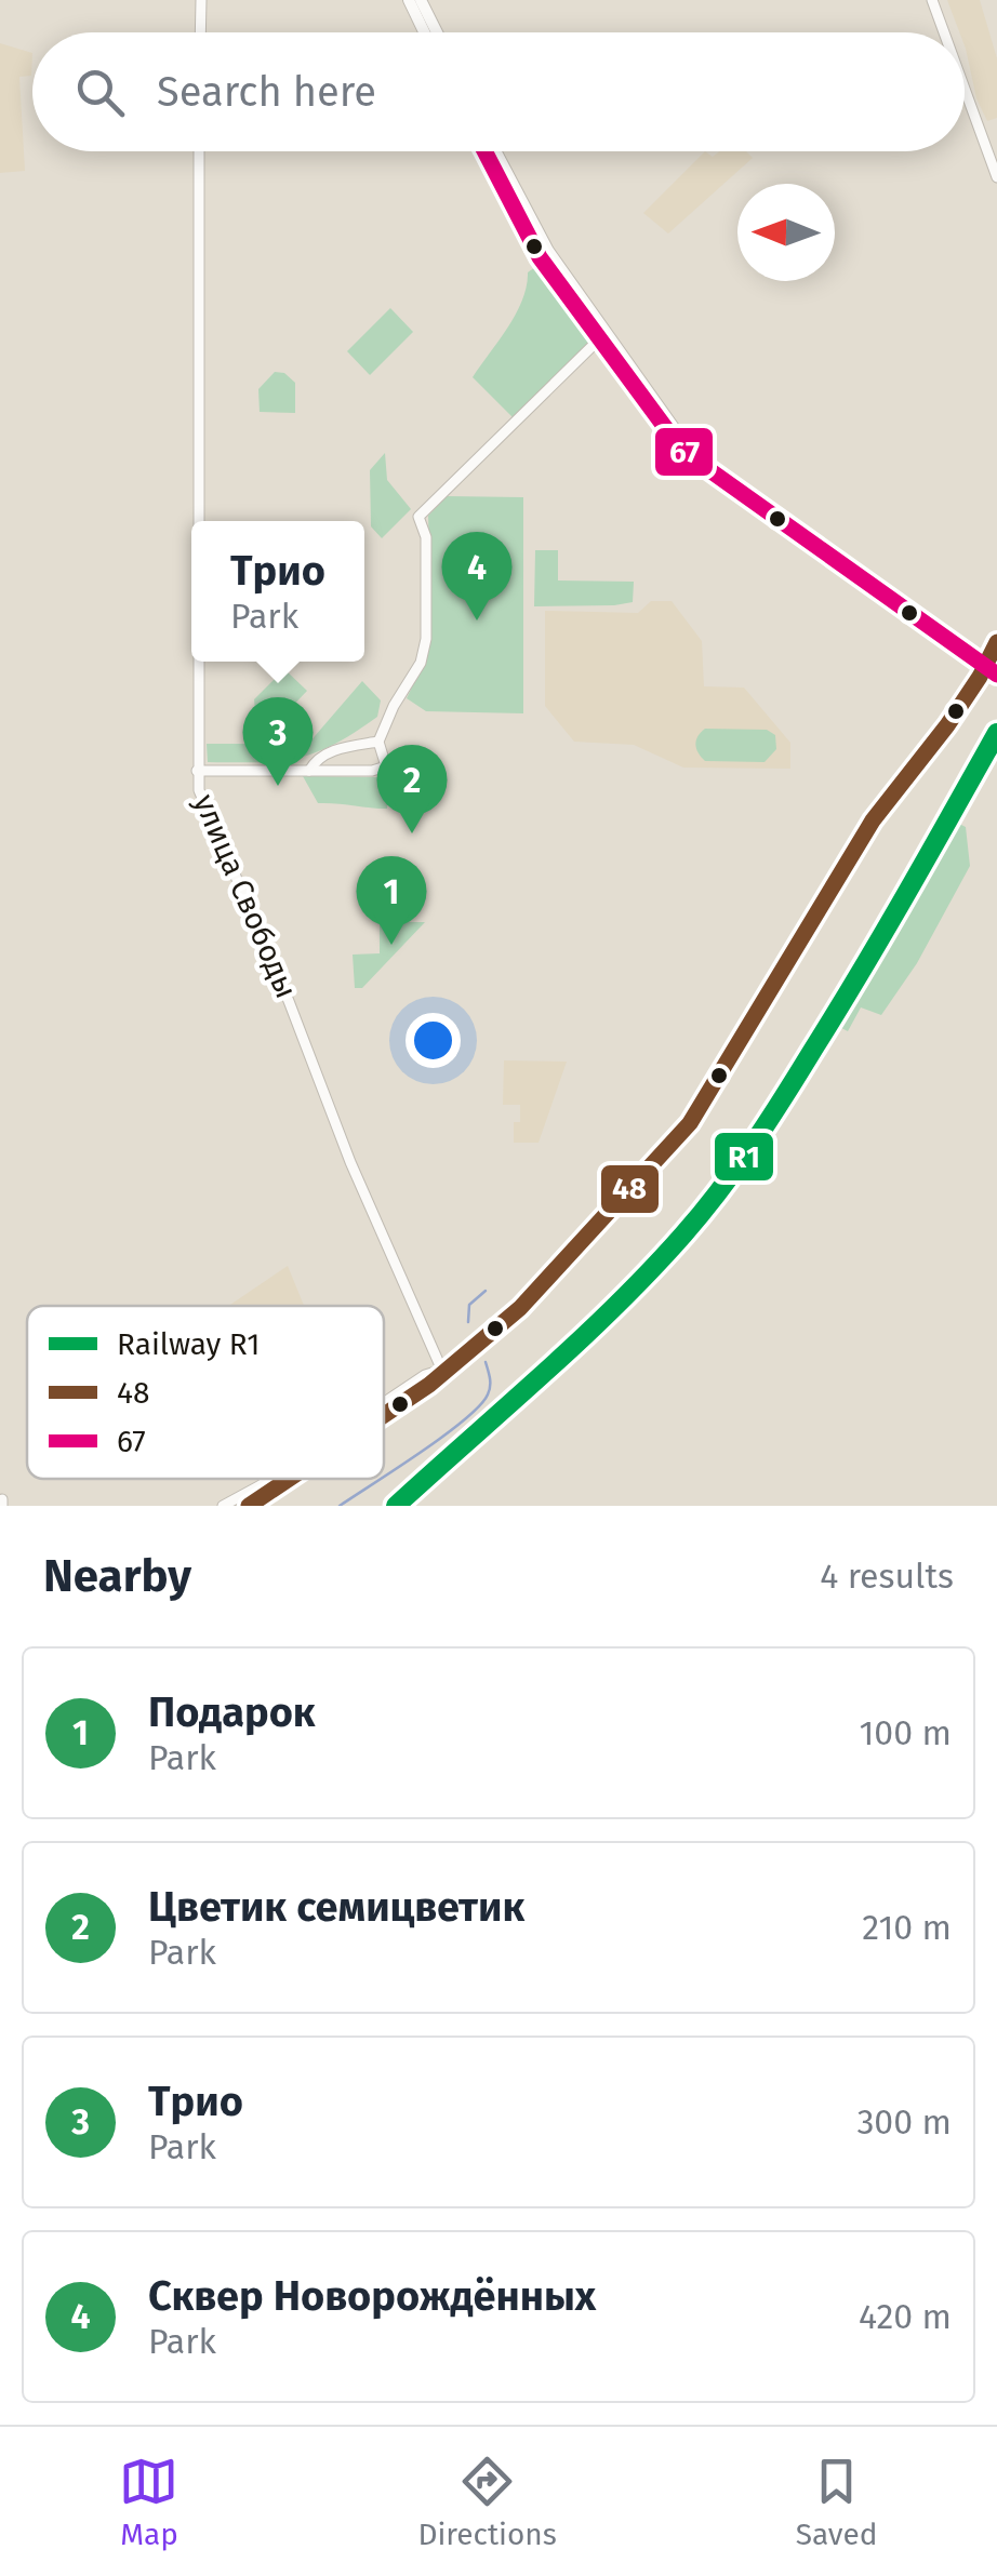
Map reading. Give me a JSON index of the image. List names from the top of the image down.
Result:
{
  "streets": {
    "street": ["улица Свободы"]
  },
  "lines": ["transit line 67", "transit line 48", "rail line R1"],
  "legend": ["Railway R1", "48", "67"],
  "north": "left",
  "page": {
    "search": "Search here",
    "popup": ["Трио", "Park"],
    "pins": [
      "4",
      "3",
      "2",
      "1"
    ],
    "heading": ["Nearby", "4 results"],
    "list": [
      {
        "mark": "1",
        "name": "Подарок",
        "note": "Park",
        "value": "100 m"
      },
      {
        "mark": "2",
        "name": "Цветик семицветик",
        "note": "Park",
        "value": "210 m"
      },
      {
        "mark": "3",
        "name": "Трио",
        "note": "Park",
        "value": "300 m"
      },
      {
        "mark": "4",
        "name": "Сквер Новорождённых",
        "note": "Park",
        "value": "420 m"
      }
    ],
    "nav": ["Map", "Directions", "Saved"]
  }
}
